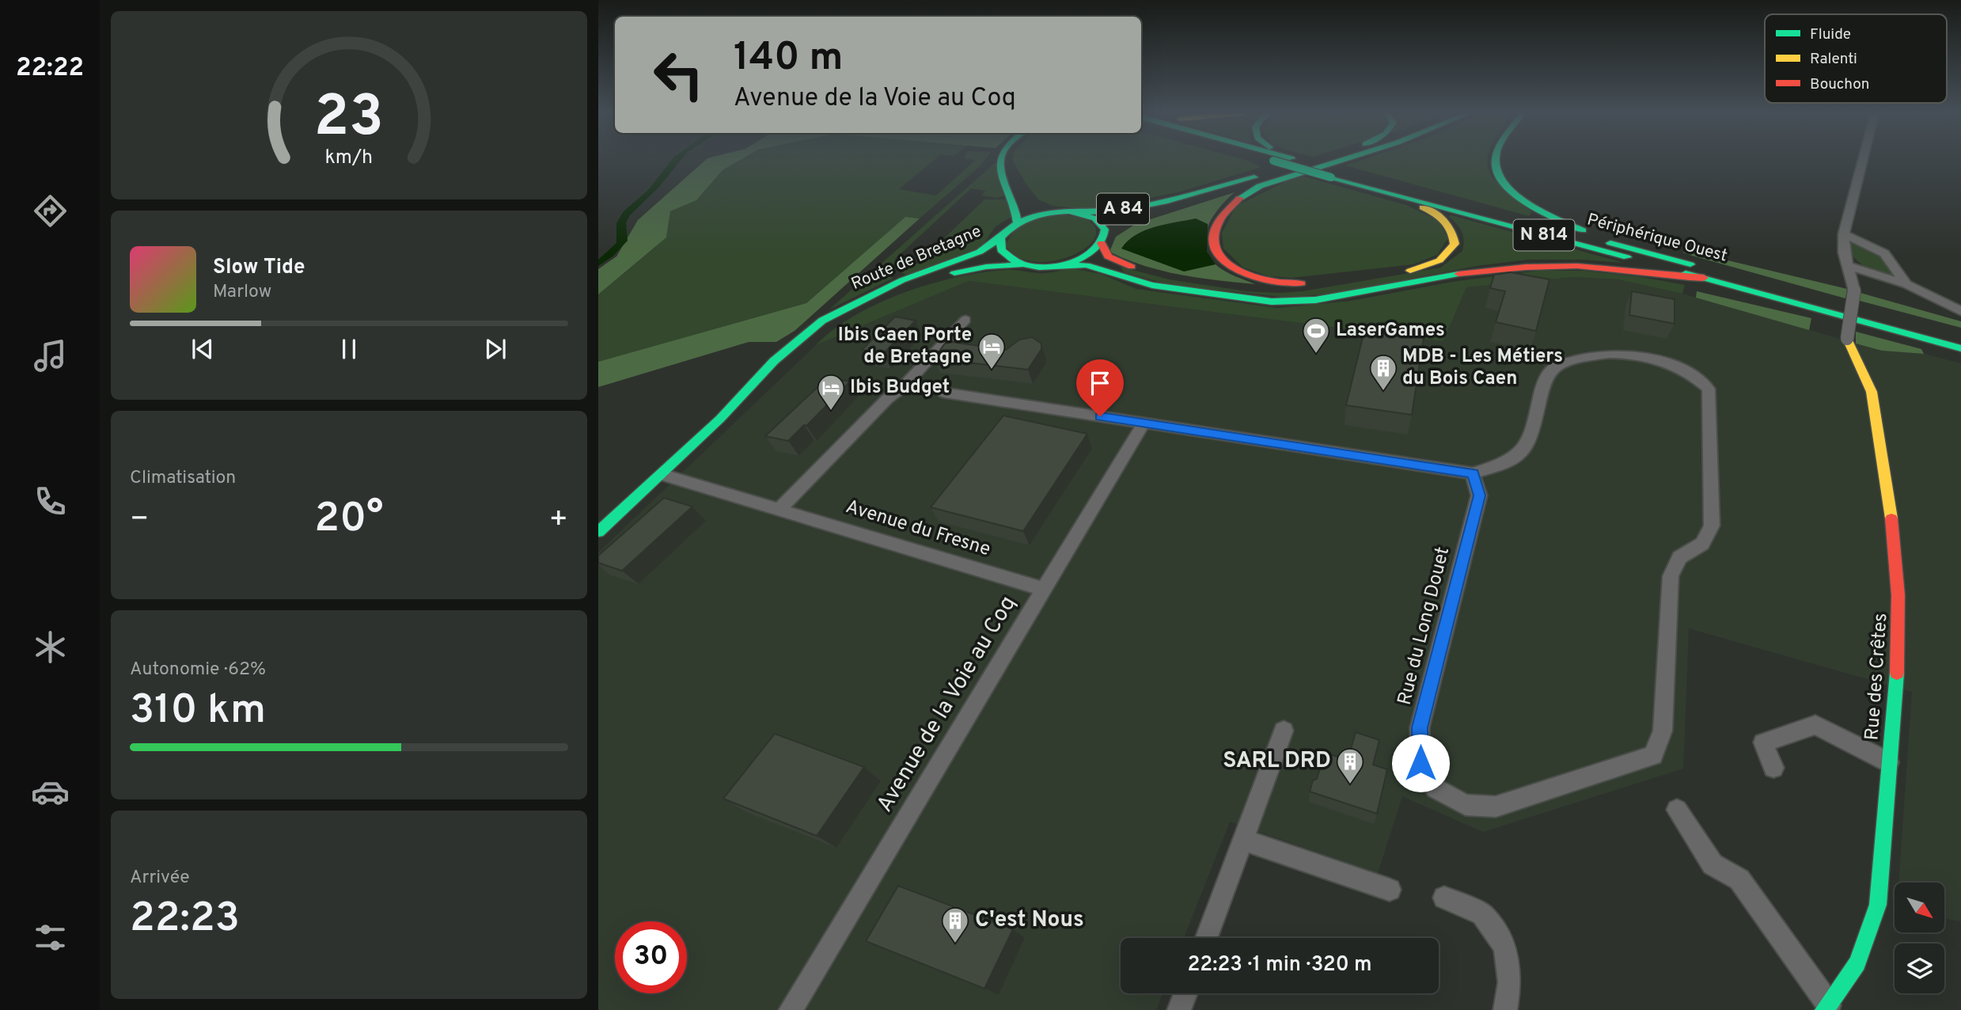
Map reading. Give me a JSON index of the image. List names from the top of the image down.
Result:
{
  "streets": {
    "main road": [
      "A 84",
      "N 814",
      "Périphérique Ouest",
      "Route de Bretagne",
      "Rue des Crêtes"
    ],
    "street": ["Avenue du Fresne", "Rue du Long Douet", "Avenue de la Voie au Coq"]
  },
  "crossings": [
    ["N 814", "Périphérique Ouest"],
    ["Périphérique Ouest", "Route de Bretagne"],
    ["Route de Bretagne", "Avenue du Fresne"],
    ["Avenue du Fresne", "Avenue de la Voie au Coq"]
  ],
  "places": {
    "sports": ["LaserGames"],
    "hotel": ["Ibis Caen Porte de Bretagne", "Ibis Budget"],
    "building": ["MDB - Les Métiers du Bois Caen", "SARL DRD", "C'est Nous"]
  },
  "legend": ["Fluide", "Ralenti", "Bouchon"],
  "north": "bottom right",
  "page": {
    "tabs": "22:22",
    "turn": ["140 m", "Avenue de la Voie au Coq"],
    "song": ["Slow Tide", "Marlow"],
    "tile": [
      "Climatisation",
      ["Autonomie · 62%", "310 km"],
      ["Arrivée", "22:23"]
    ],
    "heat": ["−", "20°", "+"],
    "limit": "30",
    "trip": "22:23 · 1 min · 320 m",
    "gauge": ["23", "km/h"]
  }
}
